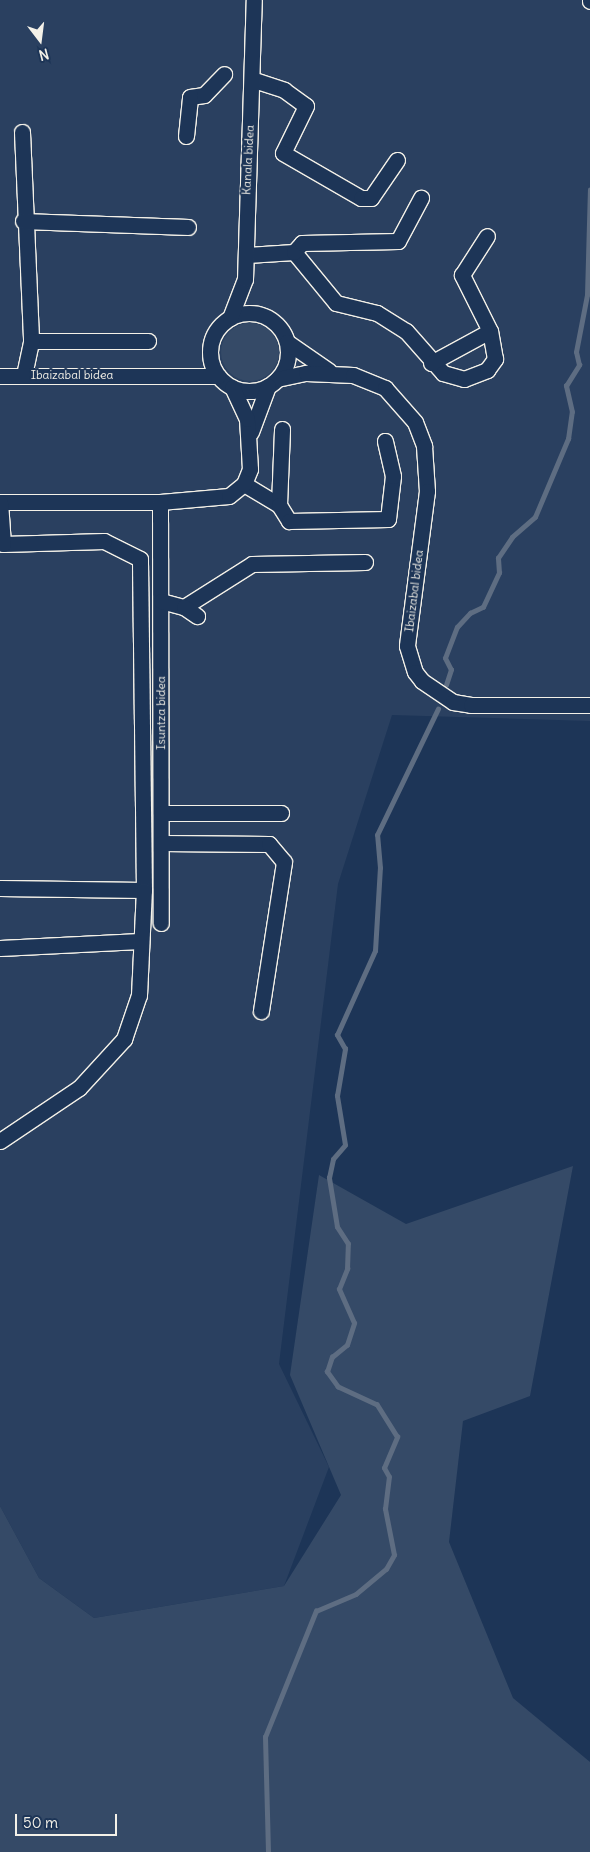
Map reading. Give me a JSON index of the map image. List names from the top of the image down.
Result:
{
  "streets": {
    "street": ["Kanala bidea", "Ibaizabal bidea", "Isuntza bidea"]
  },
  "crossings": [
    ["Kanala bidea", "Ibaizabal bidea"]
  ],
  "scale_bar": "50 m",
  "north": "bottom"
}
